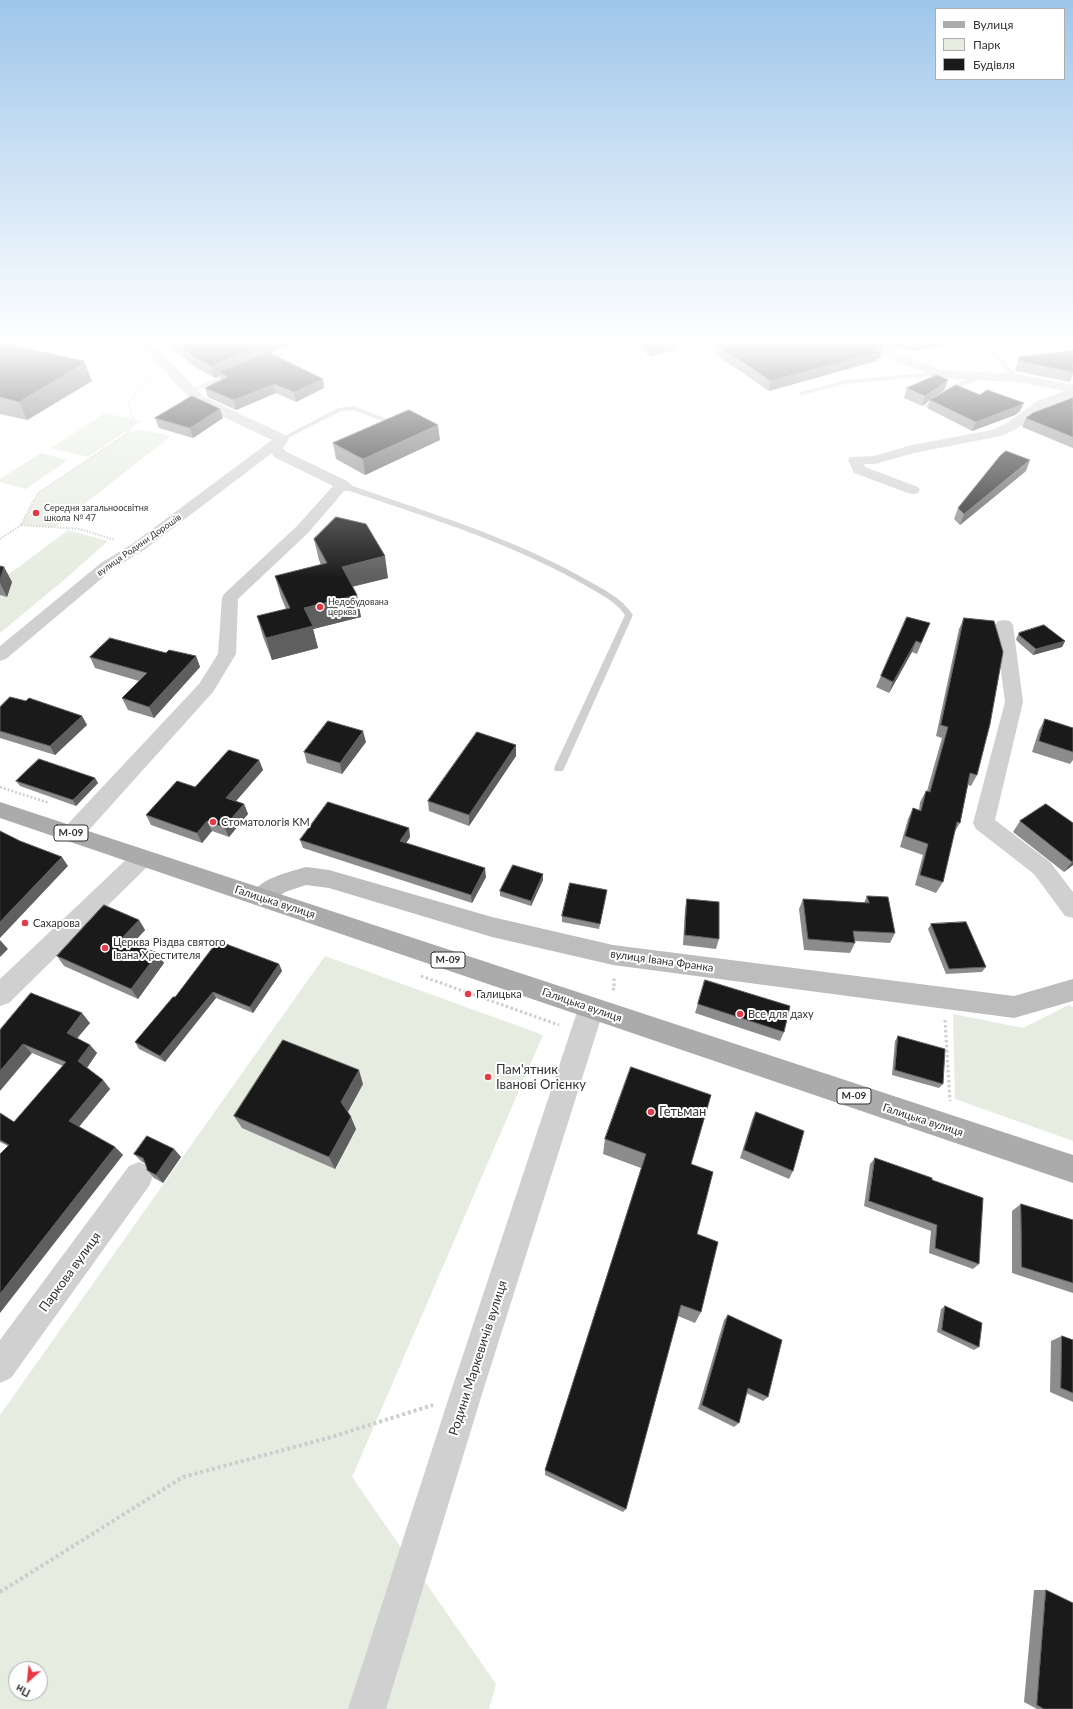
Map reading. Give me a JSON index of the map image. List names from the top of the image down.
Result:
{
  "streets": {
    "main road": ["М-09", "Галицька вулиця"],
    "street": [
      "вулиця Родини Дорошів",
      "вулиця Івана Франка",
      "Паркова вулиця",
      "Родини Маркевичів вулиця"
    ]
  },
  "crossings": [
    ["Галицька вулиця", "вулиця Івана Франка"],
    ["Галицька вулиця", "Родини Маркевичів вулиця"]
  ],
  "places": [
    "Середня загальноосвітня школа № 47",
    "Недобудована церква",
    "Стоматологія KM",
    "Сахарова",
    "Церква Різдва святого Івана Хрестителя",
    "Галицька",
    "Все для даху",
    "Пам'ятник Іванові Огієнку",
    "Гетьман"
  ],
  "legend": ["Вулиця", "Парк", "Будівля"],
  "north": "bottom left"
}
